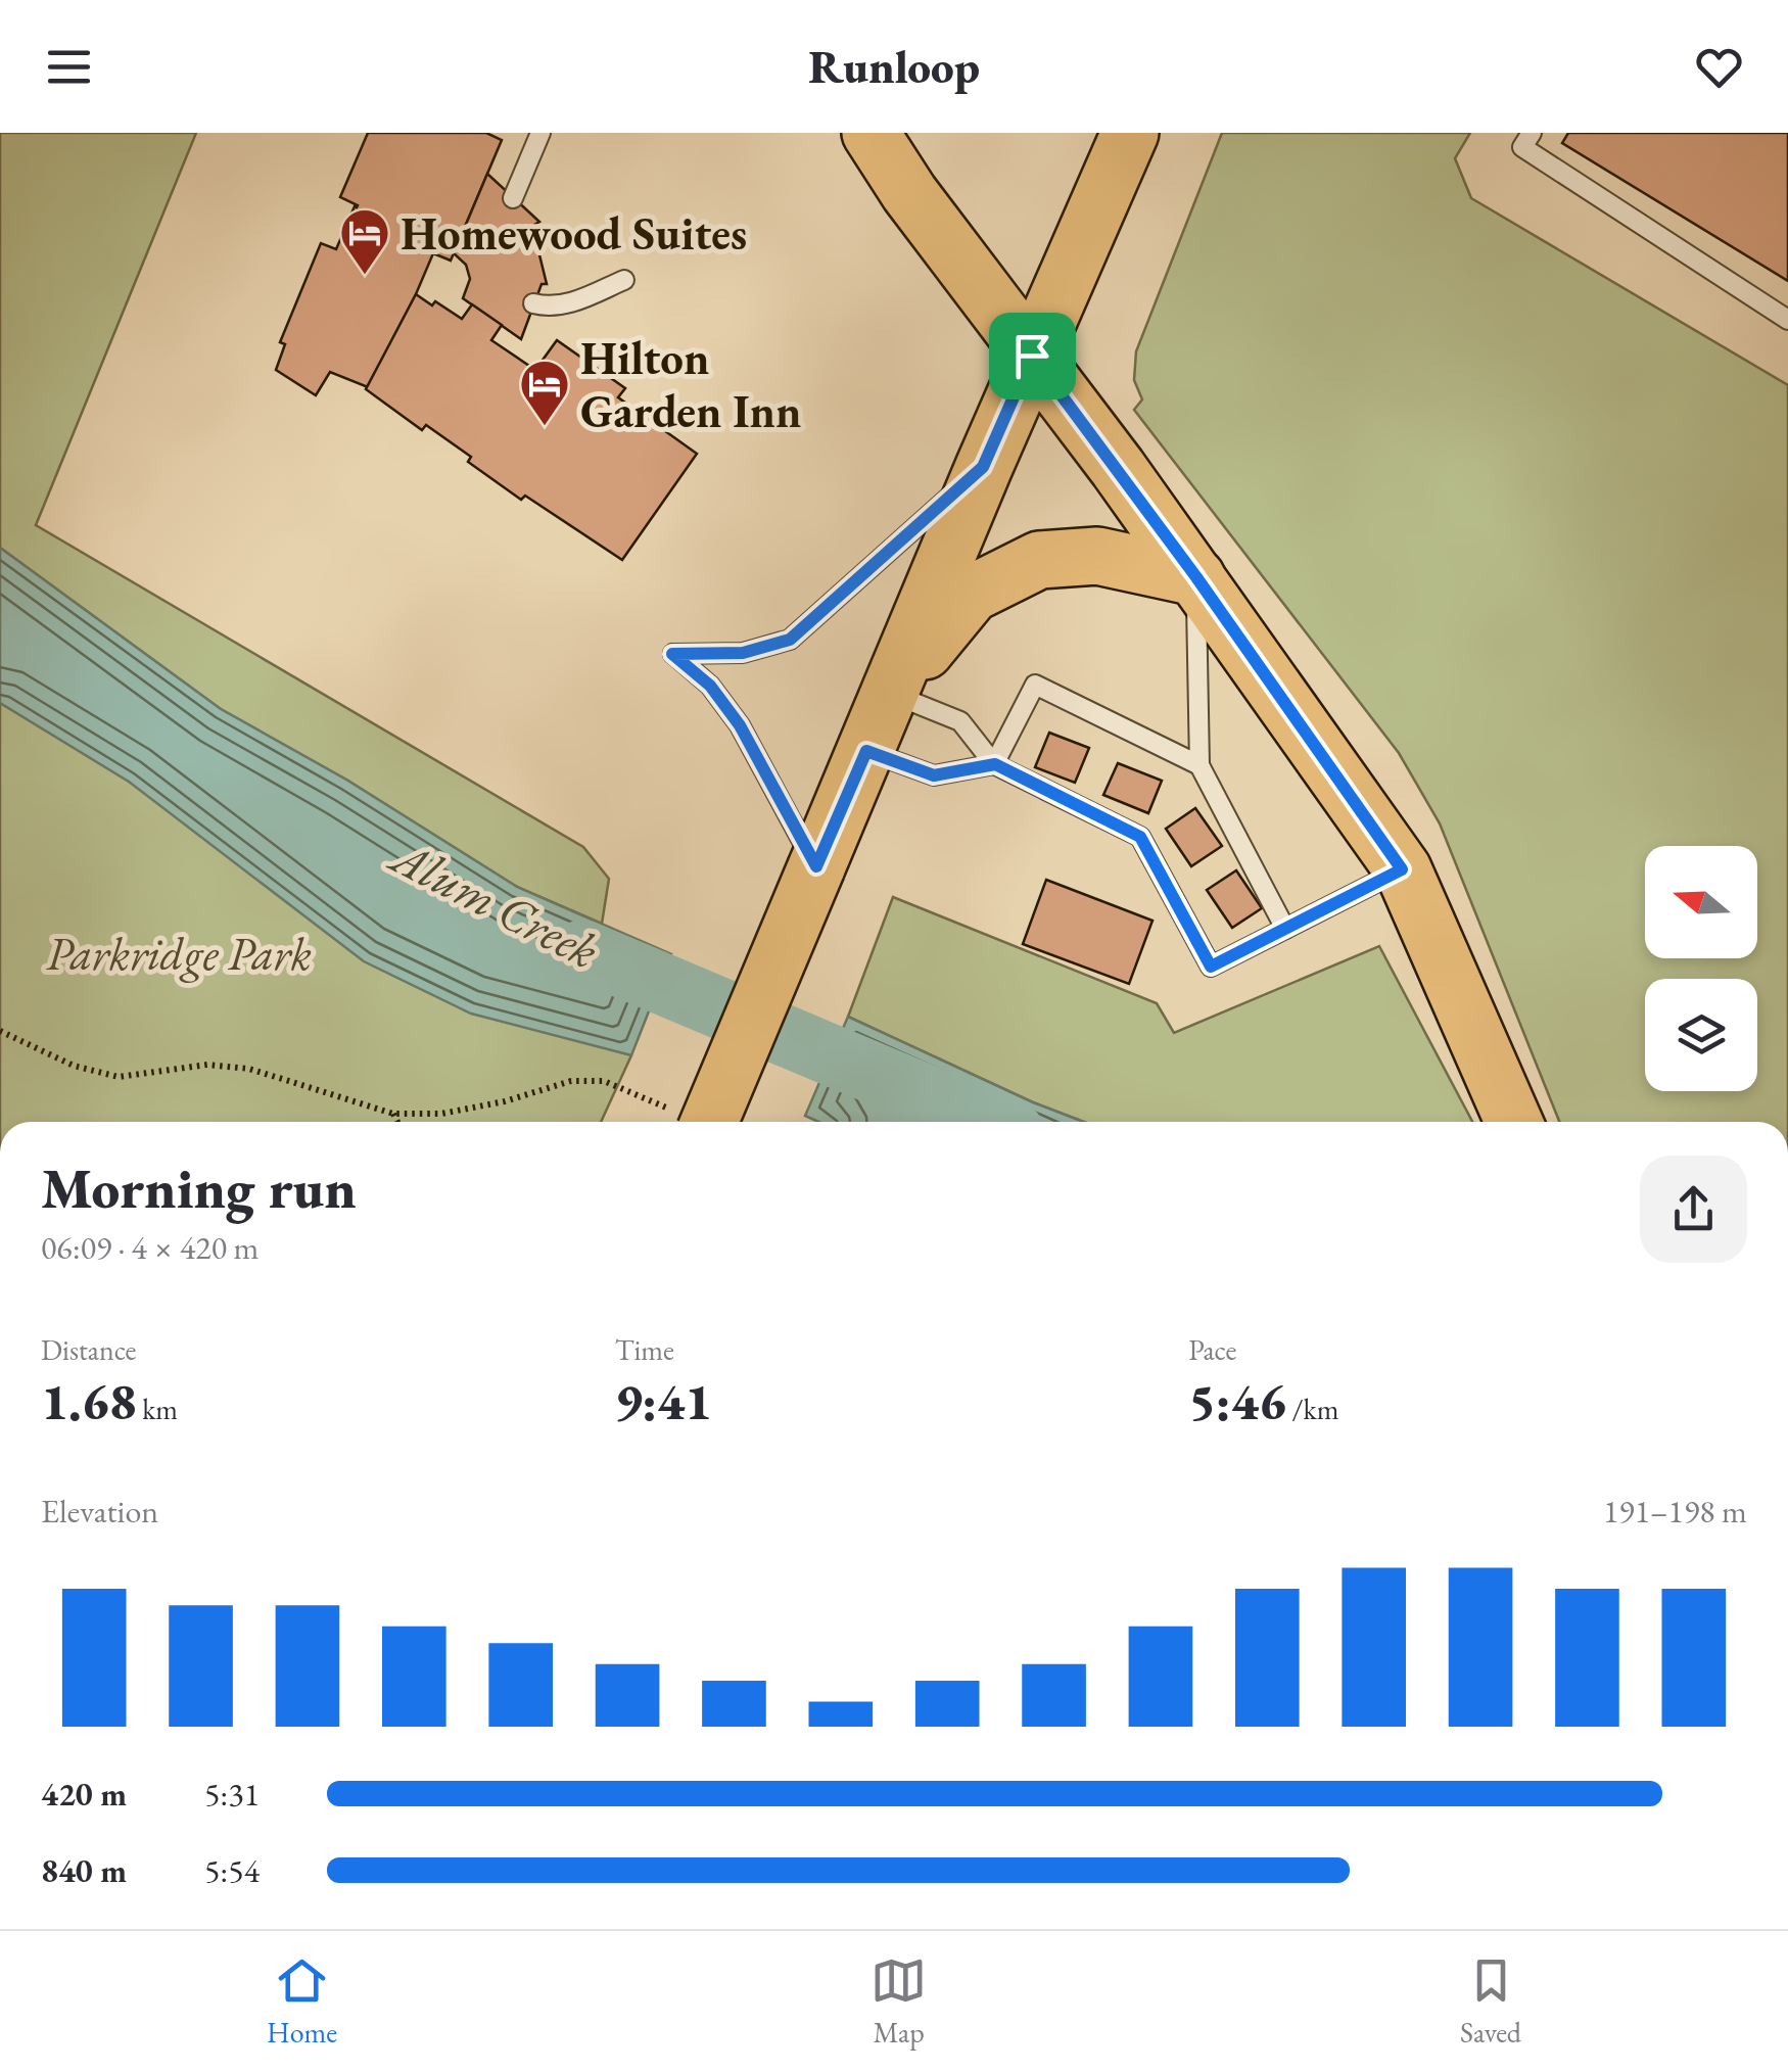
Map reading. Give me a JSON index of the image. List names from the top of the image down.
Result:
{
  "water": ["Alum Creek"],
  "parks": ["Parkridge Park"],
  "places": {
    "hotel": ["Homewood Suites", "Hilton Garden Inn"]
  },
  "north": "left",
  "page": {
    "header": "Runloop",
    "heading": ["Morning run", "06:09 · 4 × 420 m"],
    "stats": [
      ["Distance", "1.68 km"],
      ["Time", "9:41"],
      ["Pace", "5:46 /km"]
    ],
    "chart": ["Elevation", "191–198 m"],
    "list": [
      {
        "name": "420 m",
        "note": "5:31"
      },
      {
        "name": "840 m",
        "note": "5:54"
      }
    ],
    "tabs": ["Home", "Map", "Saved"]
  }
}
